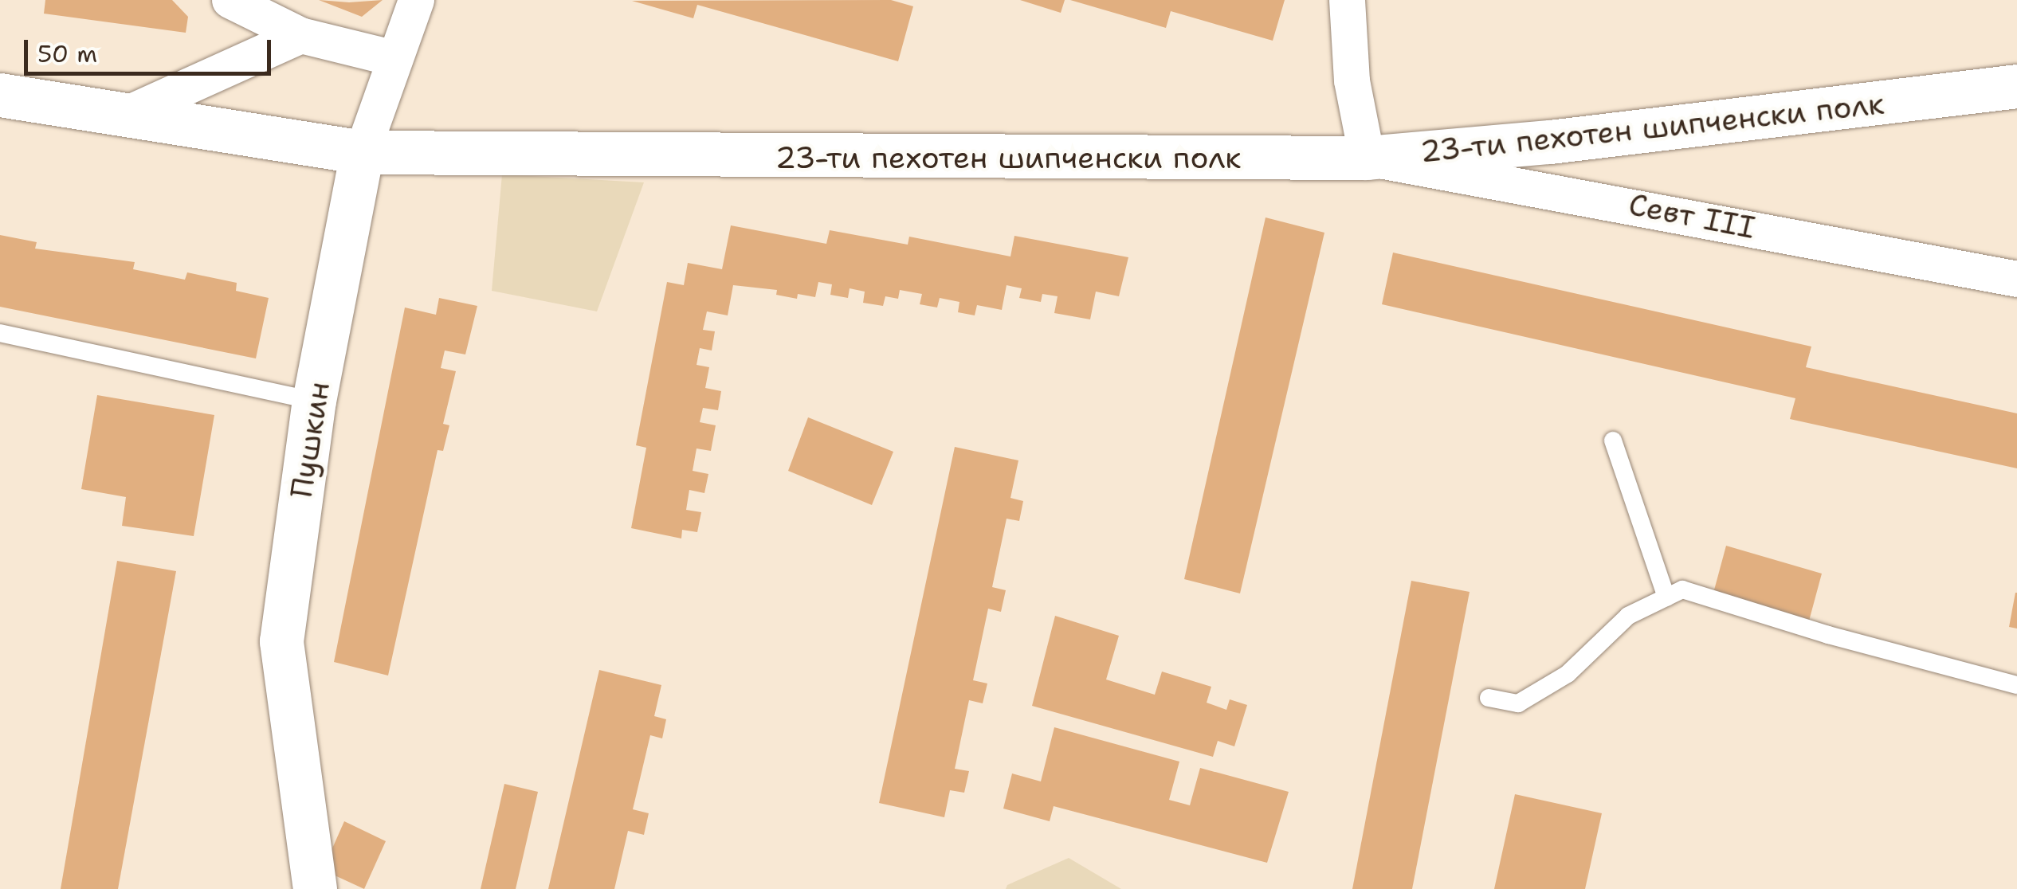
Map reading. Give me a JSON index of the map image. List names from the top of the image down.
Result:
{
  "streets": {
    "main road": ["23-ти пехотен шипченски полк", "Пушкин"],
    "street": ["Севт III"]
  },
  "crossings": [
    ["23-ти пехотен шипченски полк", "Севт III"],
    ["23-ти пехотен шипченски полк", "Пушкин"]
  ],
  "scale_bar": "50 m"
}
